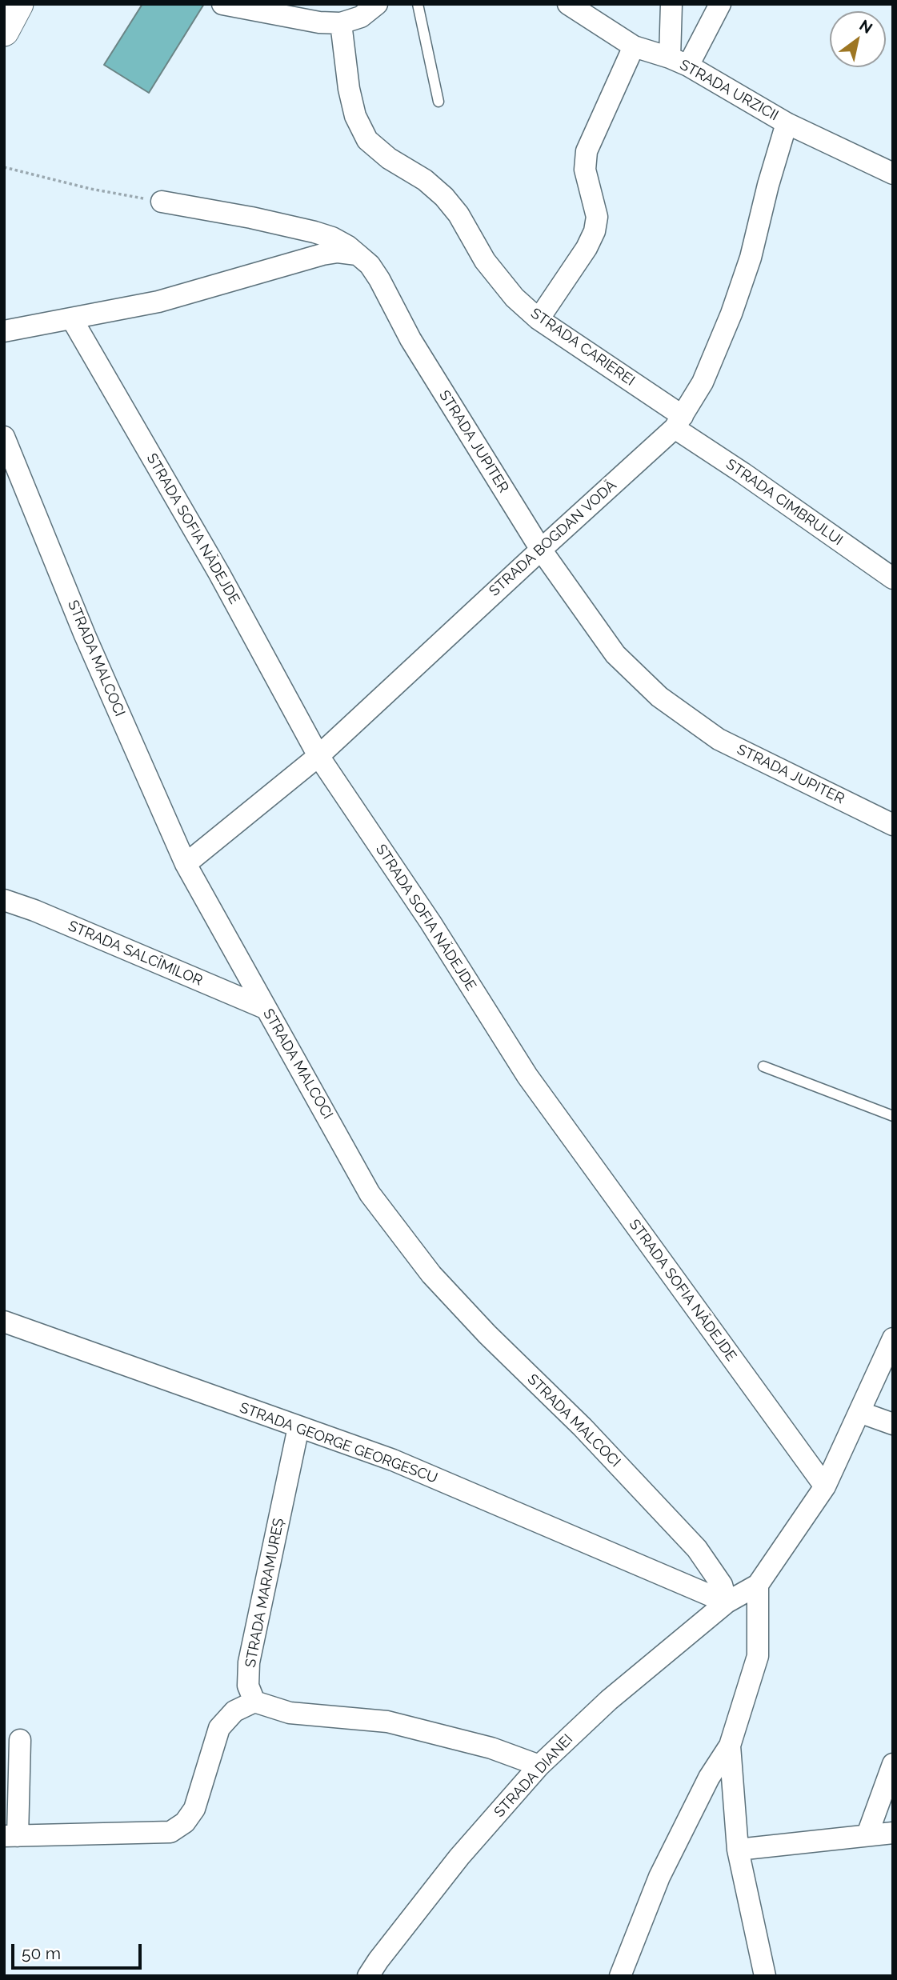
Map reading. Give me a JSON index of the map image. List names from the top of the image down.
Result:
{
  "streets": {
    "street": [
      "STRADA URZICII",
      "STRADA CARIEREI",
      "STRADA JUPITER",
      "STRADA CIMBRULUI",
      "STRADA SOFIA NĂDEJDE",
      "STRADA BOGDAN VODĂ",
      "STRADA MALCOCI",
      "STRADA SALCÎMILOR",
      "STRADA GEORGE GEORGESCU",
      "STRADA MARAMUREȘ",
      "STRADA DIANEI"
    ]
  },
  "crossings": [
    ["STRADA URZICII", "STRADA BOGDAN VODĂ"],
    ["STRADA CARIEREI", "STRADA CIMBRULUI"],
    ["STRADA CARIEREI", "STRADA BOGDAN VODĂ"],
    ["STRADA JUPITER", "STRADA BOGDAN VODĂ"],
    ["STRADA CIMBRULUI", "STRADA BOGDAN VODĂ"],
    ["STRADA SOFIA NĂDEJDE", "STRADA BOGDAN VODĂ"],
    ["STRADA BOGDAN VODĂ", "STRADA MALCOCI"],
    ["STRADA MALCOCI", "STRADA SALCÎMILOR"],
    ["STRADA MALCOCI", "STRADA GEORGE GEORGESCU"],
    ["STRADA MALCOCI", "STRADA DIANEI"],
    ["STRADA GEORGE GEORGESCU", "STRADA MARAMUREȘ"],
    ["STRADA GEORGE GEORGESCU", "STRADA DIANEI"]
  ],
  "scale_bar": "50 m",
  "north": "top right"
}
